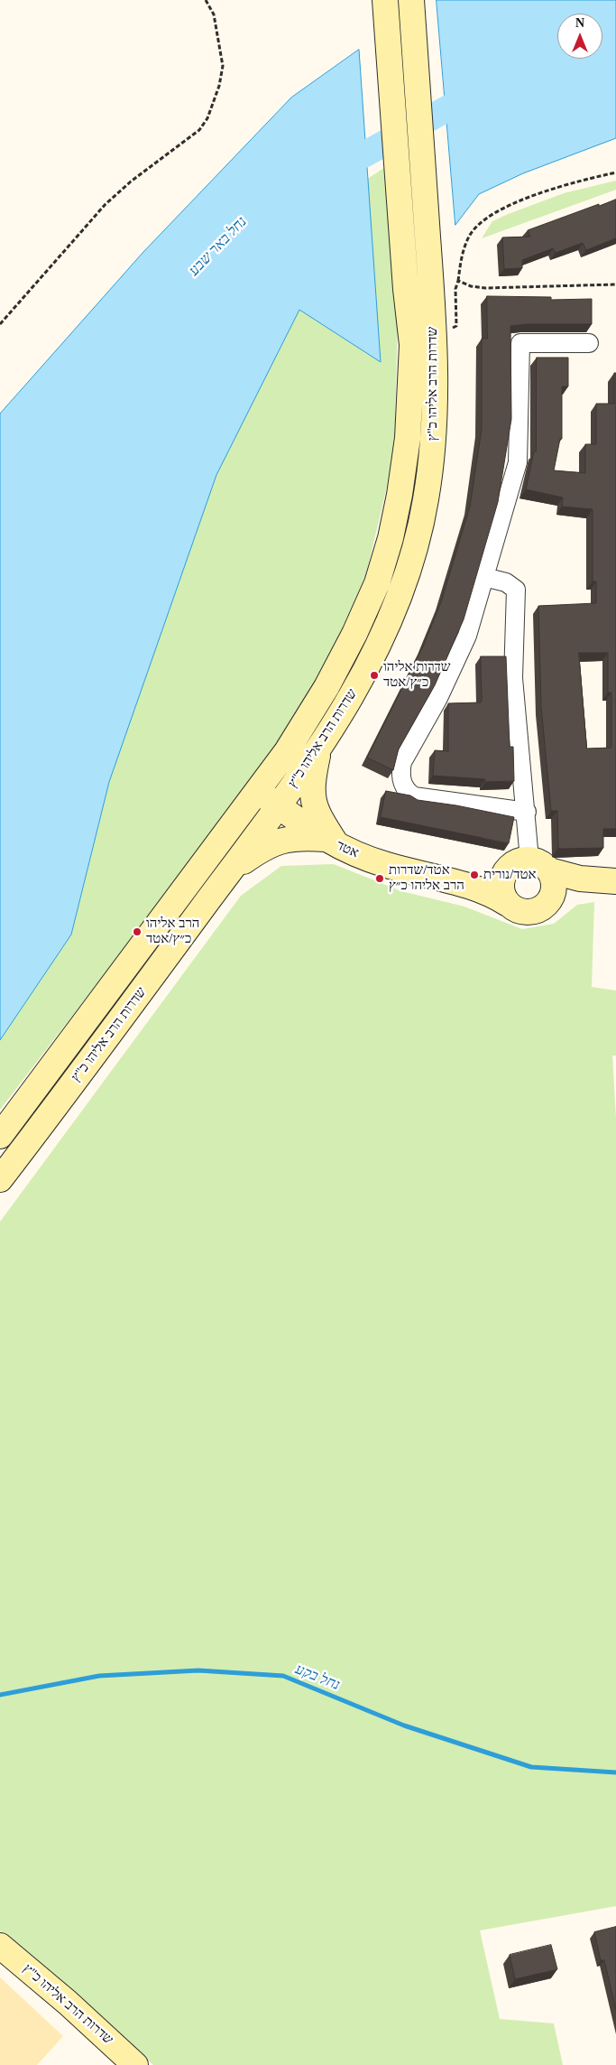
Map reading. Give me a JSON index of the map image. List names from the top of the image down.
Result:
{
  "streets": {
    "street": ["שדרות הרב אליהו כ\"ץ", "אטד"]
  },
  "crossings": [
    ["שדרות הרב אליהו כ\"ץ", "אטד"]
  ],
  "water": ["נחל באר שבע", "נחל בקע"],
  "places": [
    "שדרות אליהו כ״ץ/אטד",
    "אטד/נורית",
    "אטד/שדרות הרב אליהו כ״ץ",
    "הרב אליהו כ״ץ/אטד"
  ],
  "north": "top"
}
